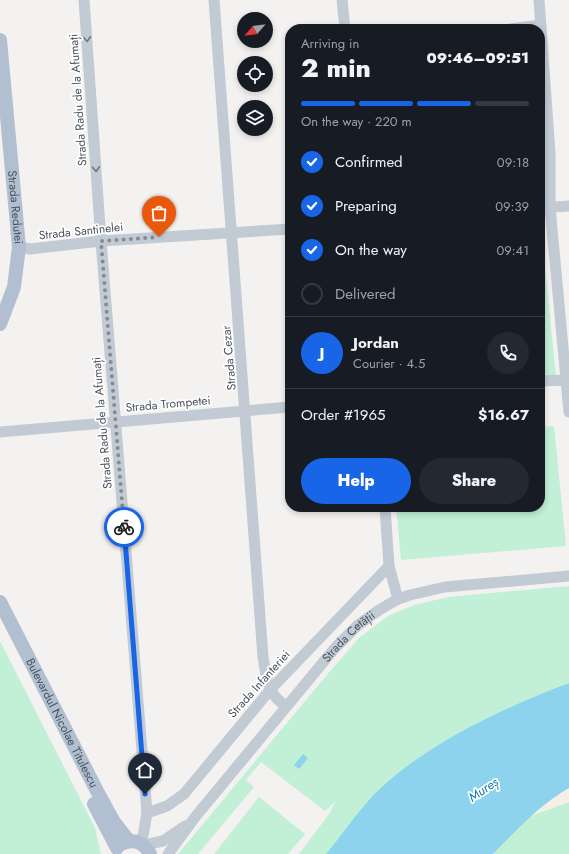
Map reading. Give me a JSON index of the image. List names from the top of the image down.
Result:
{
  "streets": {
    "main road": ["Strada Redutei", "Bulevardul Nicolae Titulescu"],
    "street": [
      "Strada Radu de la Afumați",
      "Strada Santinelei",
      "Strada Cezar",
      "Strada Trompetei",
      "Strada Cetății",
      "Strada Infanteriei"
    ]
  },
  "crossings": [
    ["Strada Radu de la Afumați", "Strada Santinelei"],
    ["Strada Radu de la Afumați", "Strada Trompetei"],
    ["Strada Radu de la Afumați", "Strada Cetății"],
    ["Strada Radu de la Afumați", "Strada Infanteriei"],
    ["Strada Radu de la Afumați", "Bulevardul Nicolae Titulescu"],
    ["Strada Redutei", "Strada Santinelei"],
    ["Strada Santinelei", "Strada Cezar"],
    ["Strada Cezar", "Strada Trompetei"],
    ["Strada Cezar", "Strada Infanteriei"],
    ["Strada Cetății", "Bulevardul Nicolae Titulescu"]
  ],
  "water": ["Mureș"],
  "north": "bottom left",
  "page": {
    "heading": ["2 min", "Arriving in", "09:46–09:51"],
    "panel": [
      "Jordan",
      "Courier · 4.5",
      "Order #1965",
      "$16.67"
    ],
    "bar": "On the way · 220 m",
    "list": [
      ["Confirmed", "09:18"],
      ["Preparing", "09:39"],
      ["On the way", "09:41"],
      "Delivered"
    ],
    "round": "J",
    "buttons": ["Help", "Share"]
  }
}
